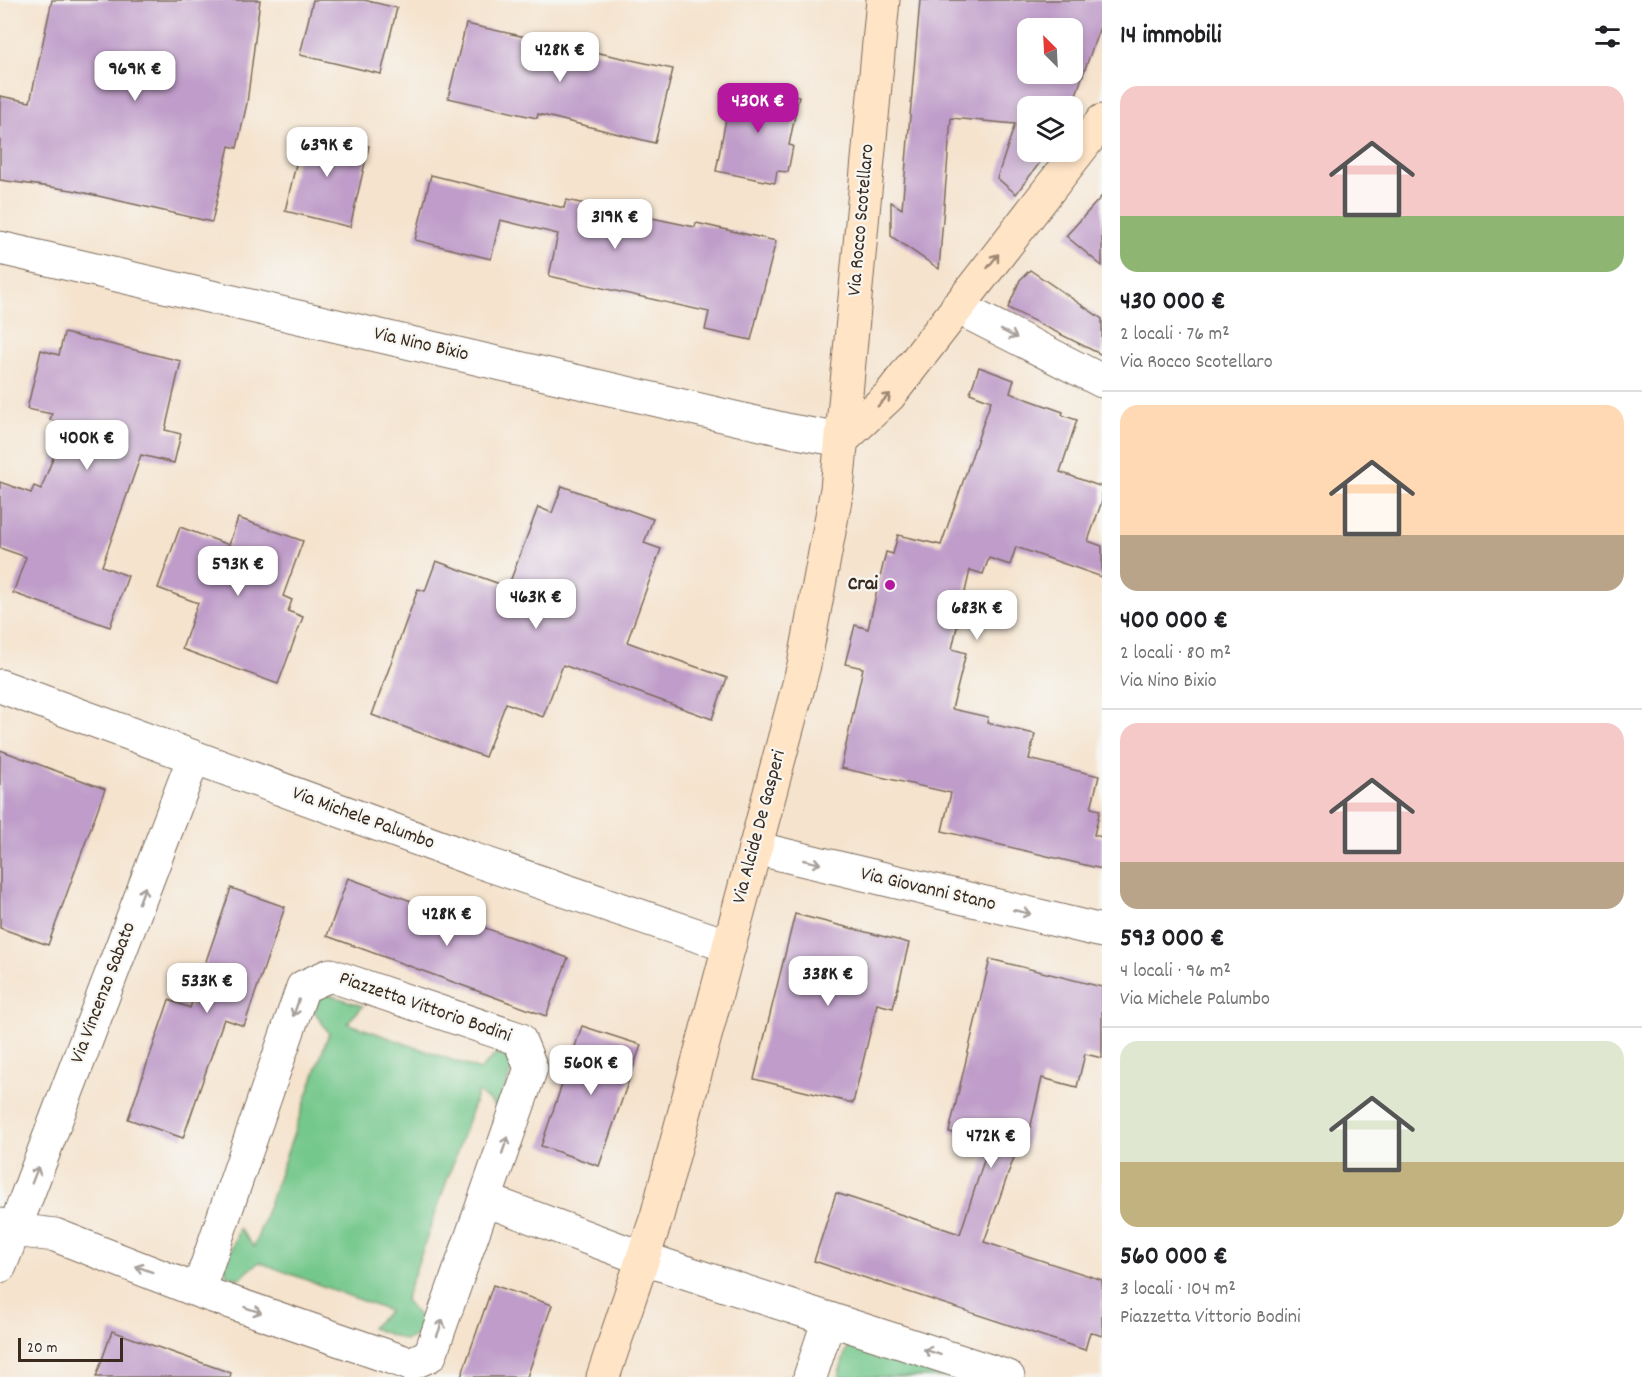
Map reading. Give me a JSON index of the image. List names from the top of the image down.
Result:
{
  "streets": {
    "street": [
      "Via Rocco Scotellaro",
      "Via Nino Bixio",
      "Via Michele Palumbo",
      "Via Alcide De Gasperi",
      "Via Giovanni Stano",
      "Via Vincenzo Sabato",
      "Piazzetta Vittorio Bodini"
    ]
  },
  "crossings": [
    ["Via Rocco Scotellaro", "Via Nino Bixio"],
    ["Via Rocco Scotellaro", "Via Alcide De Gasperi"],
    ["Via Nino Bixio", "Via Alcide De Gasperi"],
    ["Via Michele Palumbo", "Via Alcide De Gasperi"],
    ["Via Michele Palumbo", "Via Vincenzo Sabato"],
    ["Via Alcide De Gasperi", "Via Giovanni Stano"],
    ["Via Vincenzo Sabato", "Piazzetta Vittorio Bodini"]
  ],
  "one_way": ["Via Giovanni Stano", "Via Vincenzo Sabato"],
  "places": ["Crai"],
  "scale_bar": "20 m",
  "north": "top left",
  "page": {
    "heading": "14 immobili",
    "price": [
      "428K €",
      "969K €",
      "430K €",
      "639K €",
      "319K €",
      "400K €",
      "593K €",
      "463K €",
      "683K €",
      "428K €",
      "338K €",
      "533K €",
      "560K €",
      "472K €"
    ],
    "list": [
      {
        "name": "430 000 €",
        "note": "2 locali · 76 m² · Via Rocco Scotellaro"
      },
      {
        "name": "400 000 €",
        "note": "2 locali · 80 m² · Via Nino Bixio"
      },
      {
        "name": "593 000 €",
        "note": "4 locali · 96 m² · Via Michele Palumbo"
      },
      {
        "name": "560 000 €",
        "note": "3 locali · 104 m² · Piazzetta Vittorio Bodini"
      }
    ],
    "scale": "20 m"
  }
}
